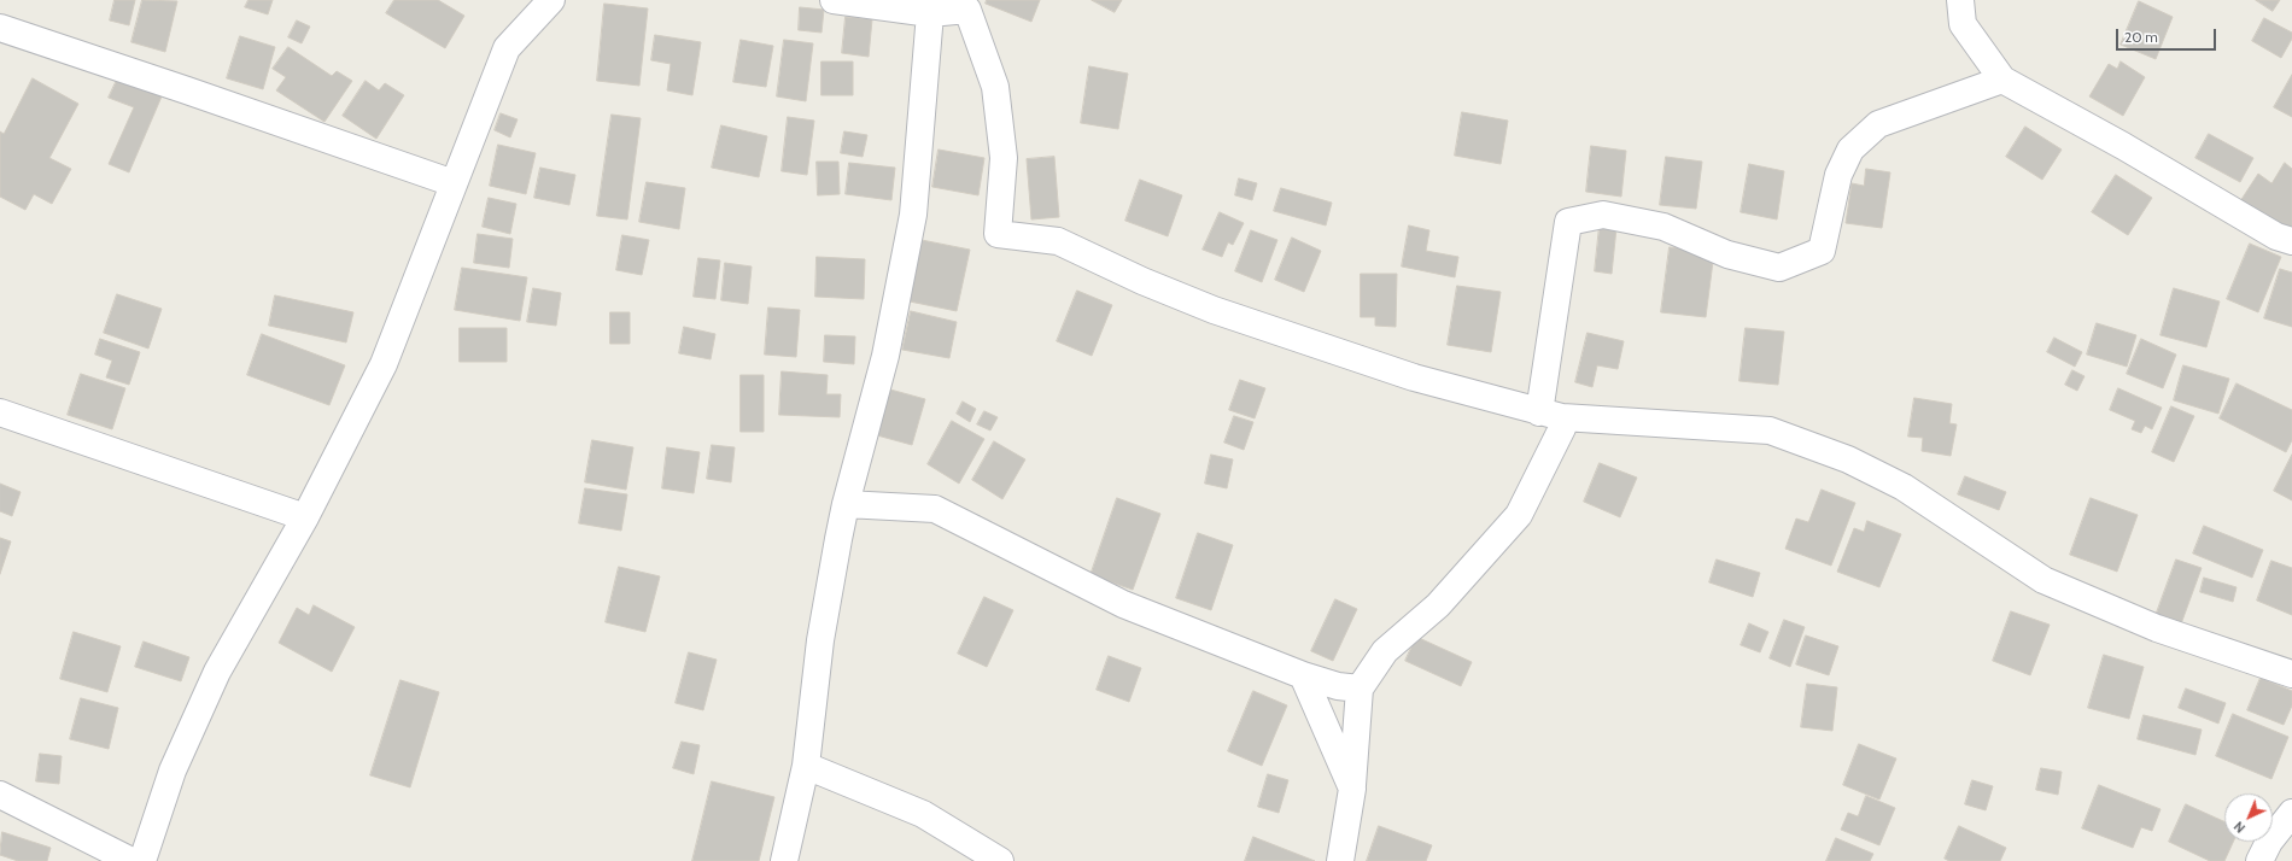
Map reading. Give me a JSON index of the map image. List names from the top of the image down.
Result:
{
  "scale_bar": "20 m",
  "north": "bottom left"
}
